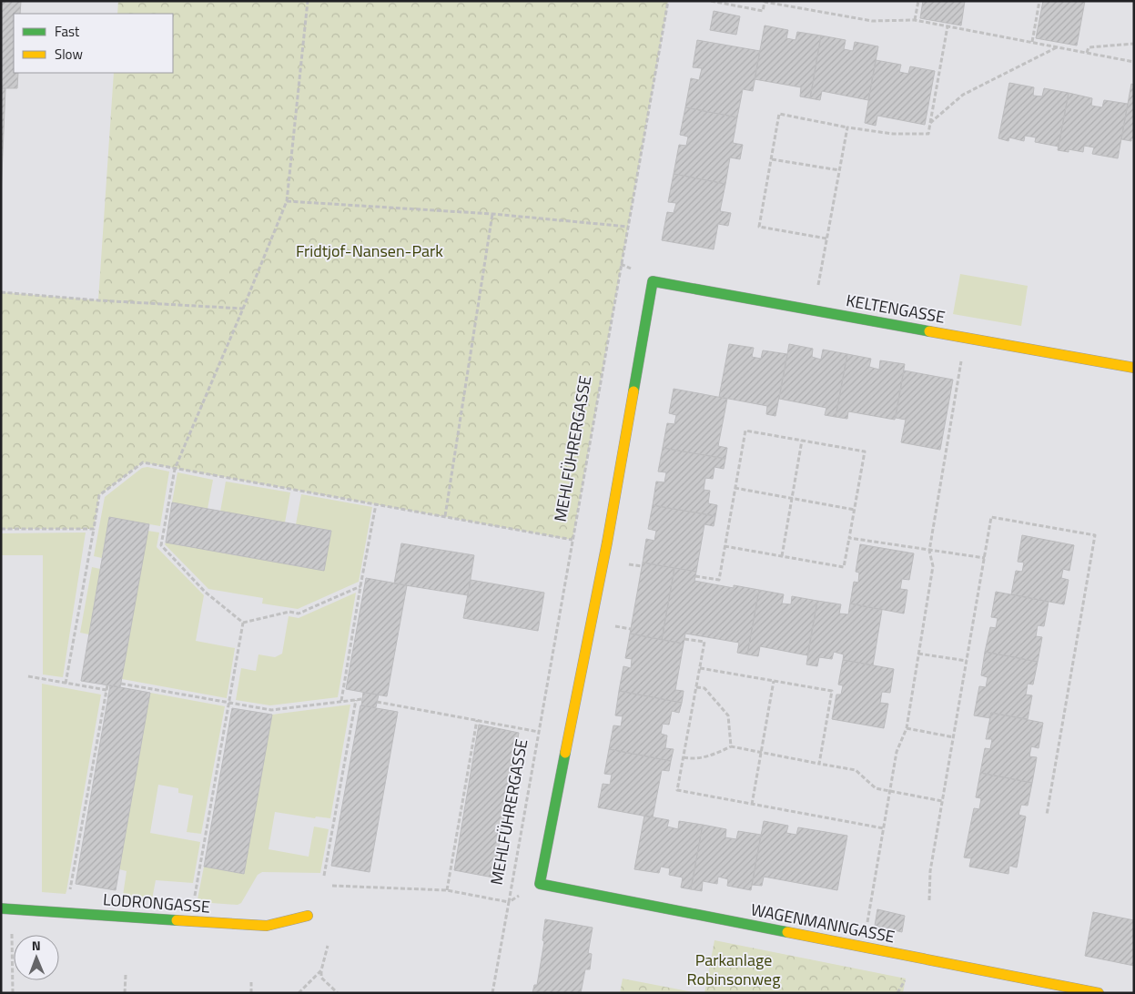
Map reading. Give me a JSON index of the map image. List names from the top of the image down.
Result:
{
  "streets": {
    "street": ["KELTENGASSE", "LODRONGASSE", "WAGENMANNGASSE"],
    "path": ["MEHLFÜHRERGASSE"]
  },
  "crossings": [
    ["KELTENGASSE", "MEHLFÜHRERGASSE"],
    ["KELTENGASSE", "WAGENMANNGASSE"],
    ["MEHLFÜHRERGASSE", "WAGENMANNGASSE"]
  ],
  "parks": ["Fridtjof-Nansen-Park", "Parkanlage Robinsonweg"],
  "legend": ["Fast", "Slow"],
  "north": "top"
}
